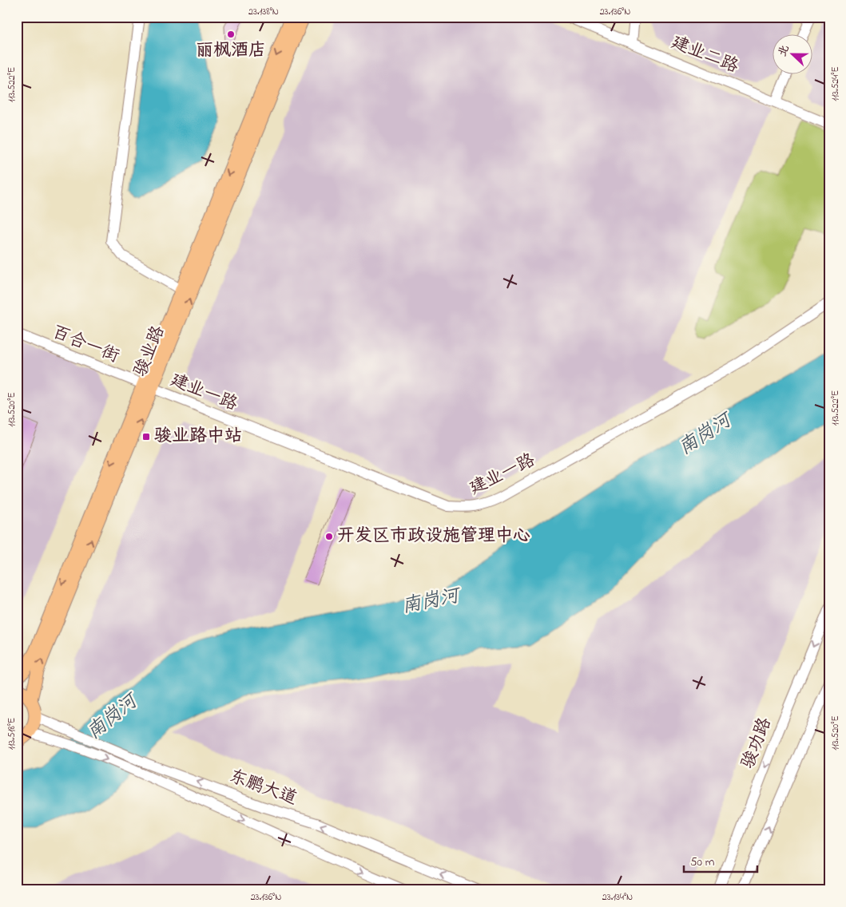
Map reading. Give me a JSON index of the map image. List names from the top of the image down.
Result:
{
  "streets": {
    "main road": ["骏业路"],
    "street": [
      "建业二路",
      "百合一街",
      "建业一路",
      "骏功路",
      "东鹏大道"
    ]
  },
  "crossings": [
    ["百合一街", "骏业路"],
    ["百合一街", "建业一路"],
    ["骏业路", "建业一路"]
  ],
  "water": ["南岗河"],
  "places": {
    "other": ["丽枫酒店", "开发区市政设施管理中心"],
    "transit": ["骏业路中站"]
  },
  "scale_bar": "50 m",
  "north": "left",
  "coordinates": [
    "23.138°N",
    "23.136°N",
    "113.524°E",
    "113.522°E",
    "113.520°E",
    "113.518°E",
    "23.134°N"
  ]
}
